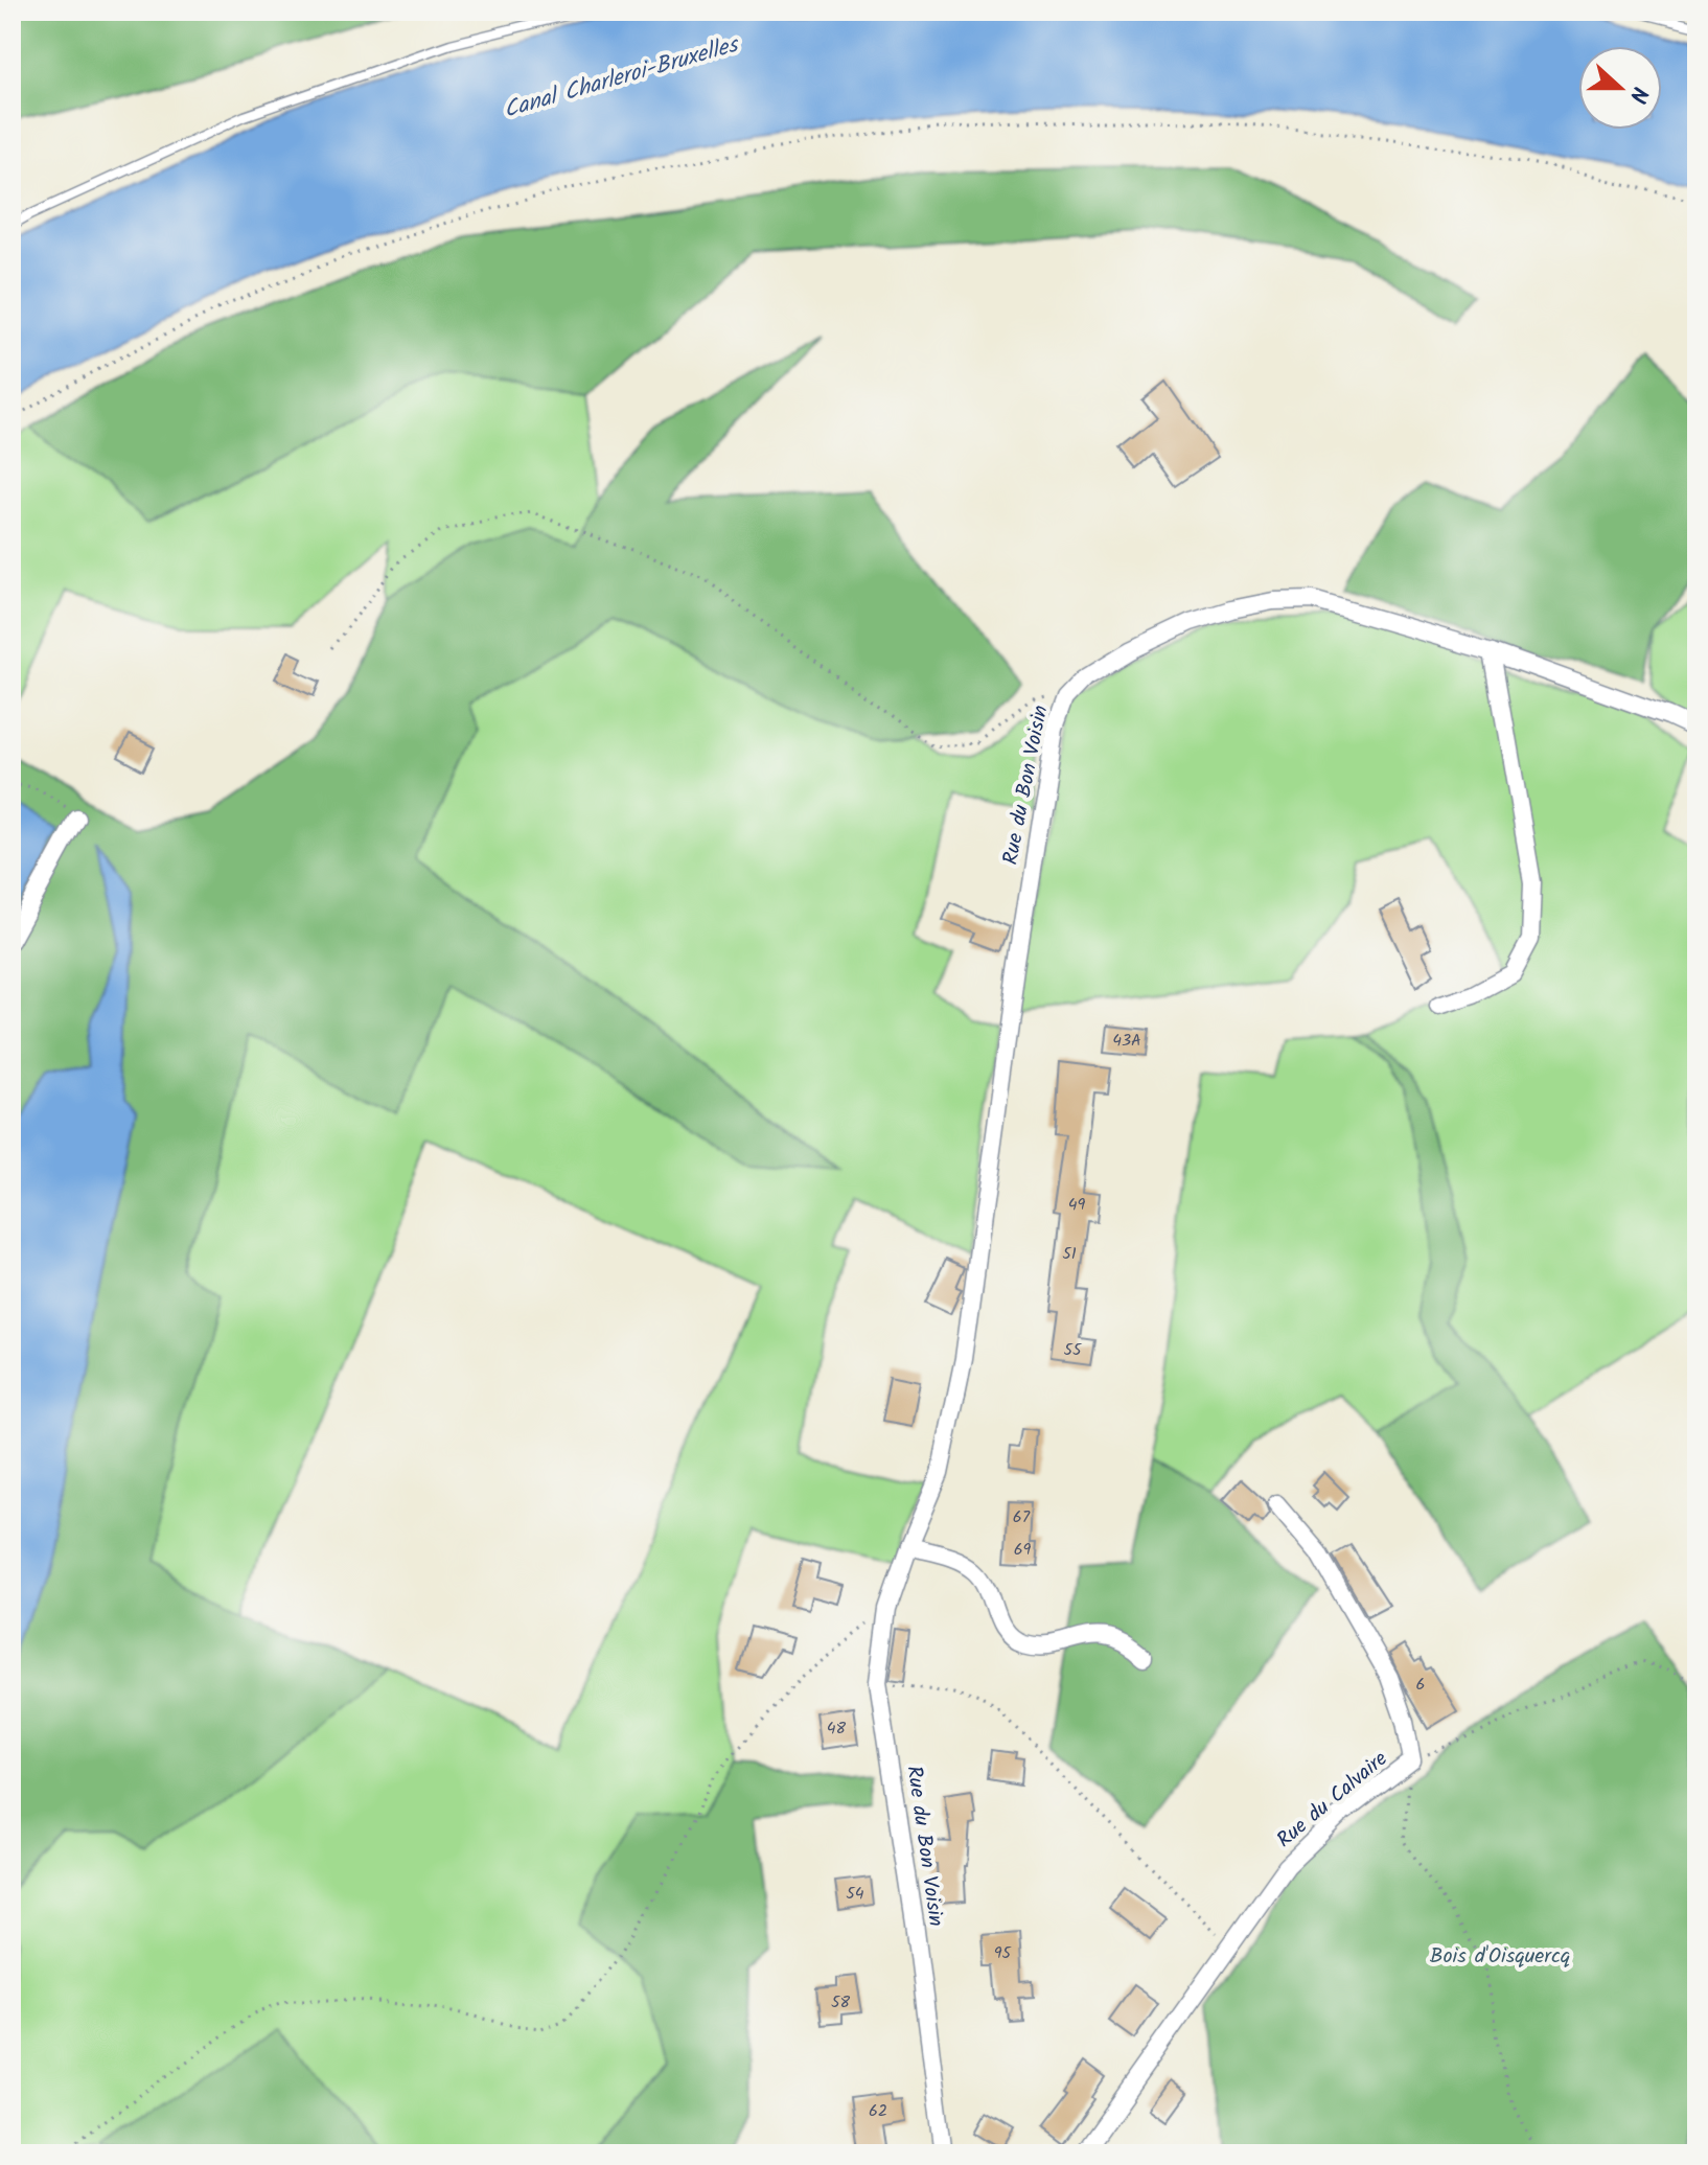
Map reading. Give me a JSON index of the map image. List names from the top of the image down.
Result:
{
  "streets": {
    "street": ["Rue du Bon Voisin", "Rue du Calvaire"]
  },
  "water": ["Canal Charleroi-Bruxelles"],
  "parks": ["Bois d'Oisquercq"],
  "house_numbers": [
    "43A",
    "49",
    "51",
    "55",
    "67",
    "69",
    "6",
    "48",
    "54",
    "95",
    "58",
    "62"
  ],
  "north": "right"
}
